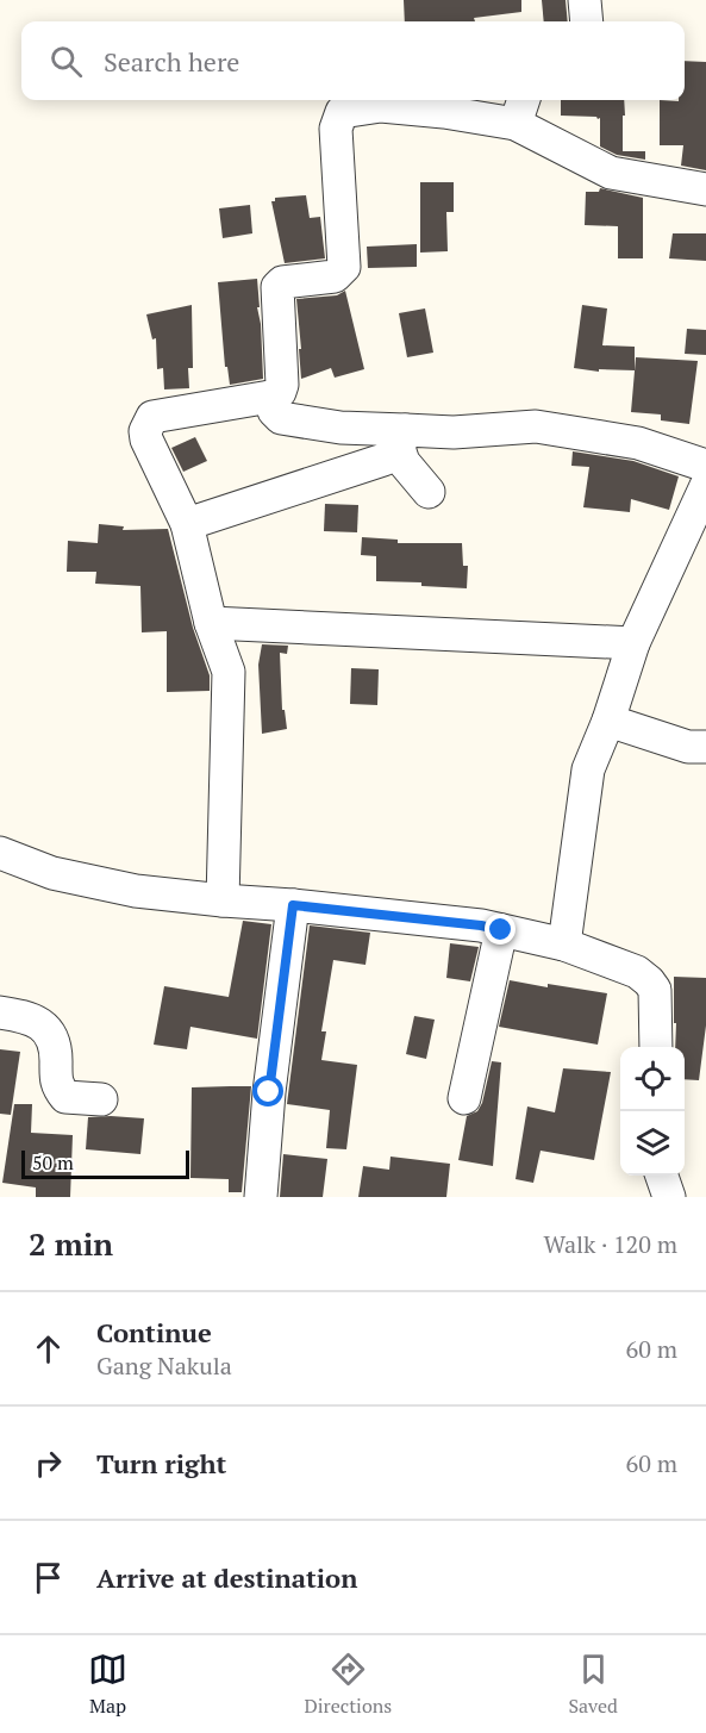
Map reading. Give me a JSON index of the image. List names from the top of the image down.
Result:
{
  "scale_bar": "50 m",
  "page": {
    "search": "Search here",
    "scale": "50 m",
    "heading": ["2 min", "Walk · 120 m"],
    "list": [
      ["Continue", "Gang Nakula", "60 m"],
      ["Turn right", "60 m"],
      "Arrive at destination"
    ],
    "nav": ["Map", "Directions", "Saved"]
  }
}
